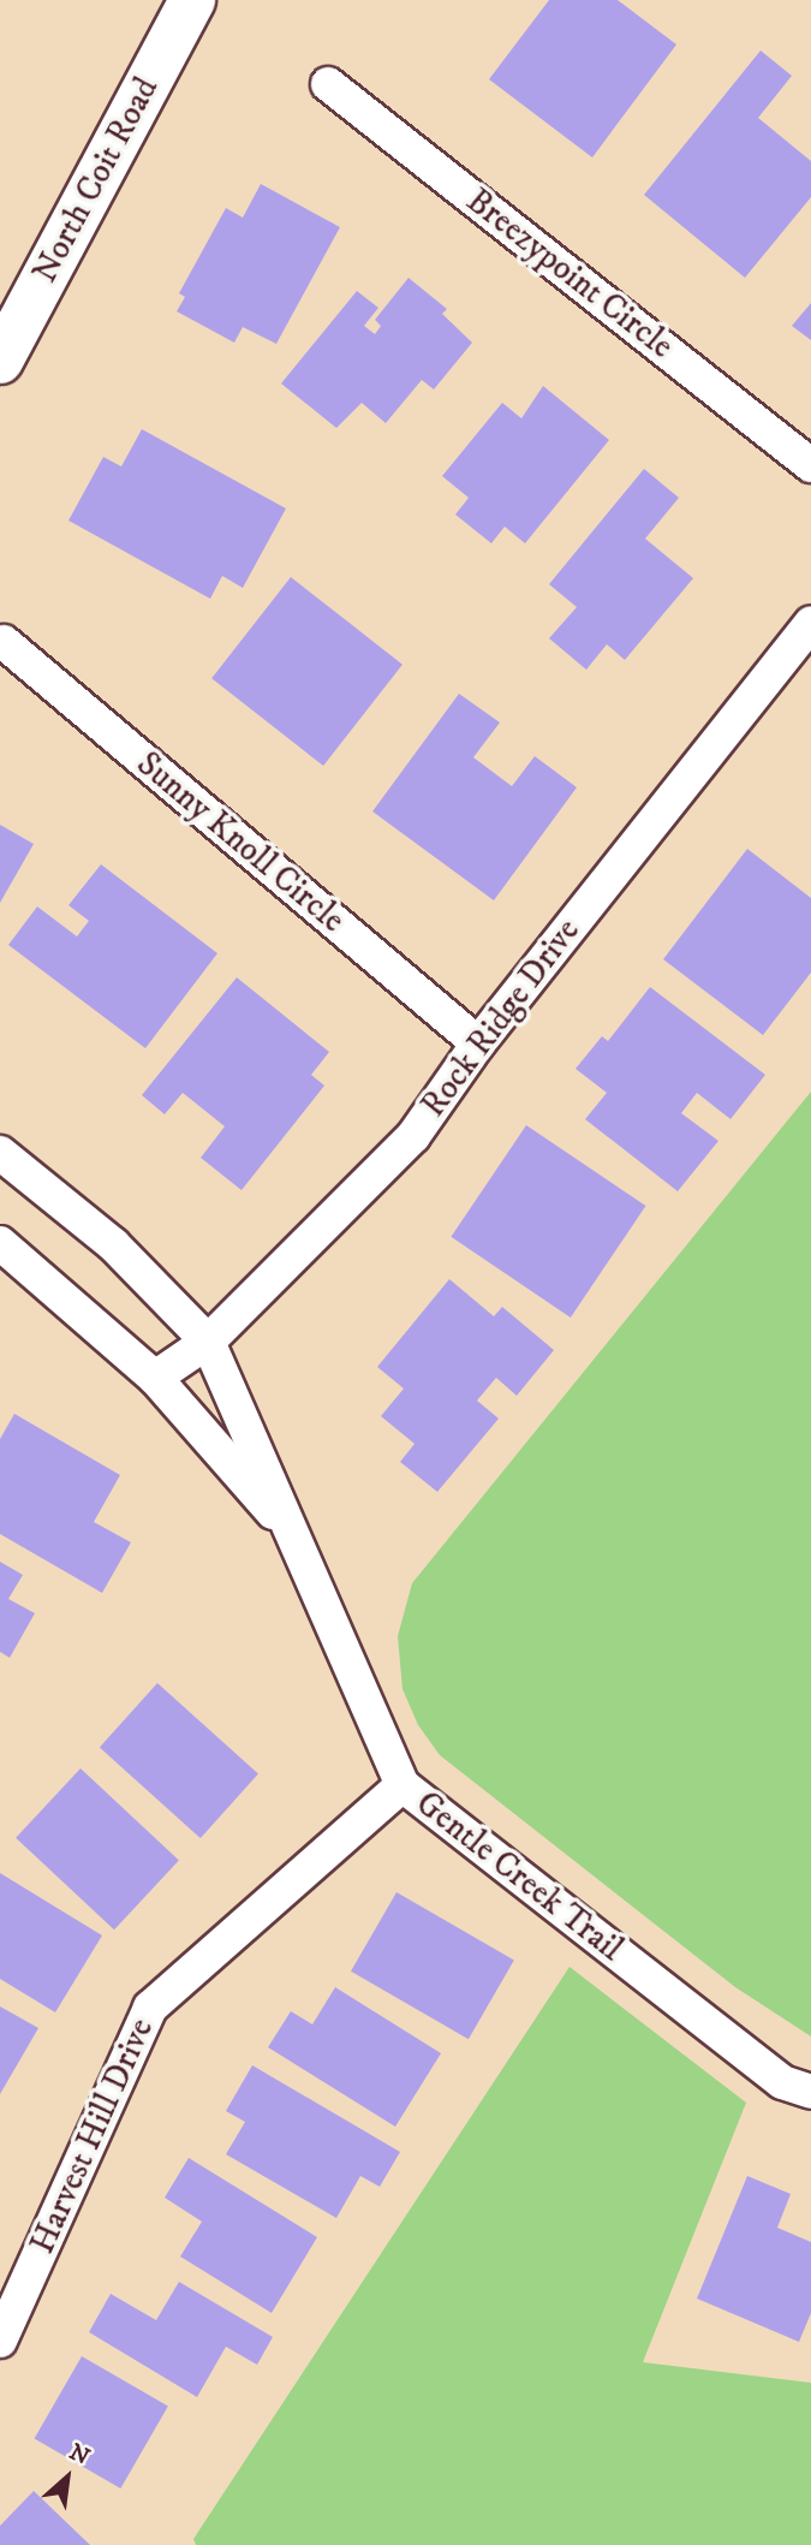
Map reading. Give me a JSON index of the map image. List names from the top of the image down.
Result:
{
  "streets": {
    "street": [
      "North Coit Road",
      "Breezypoint Circle",
      "Sunny Knoll Circle",
      "Rock Ridge Drive",
      "Gentle Creek Trail",
      "Harvest Hill Drive"
    ]
  },
  "crossings": [
    ["Sunny Knoll Circle", "Rock Ridge Drive"],
    ["Rock Ridge Drive", "Gentle Creek Trail"],
    ["Gentle Creek Trail", "Harvest Hill Drive"]
  ],
  "north": "top right"
}
